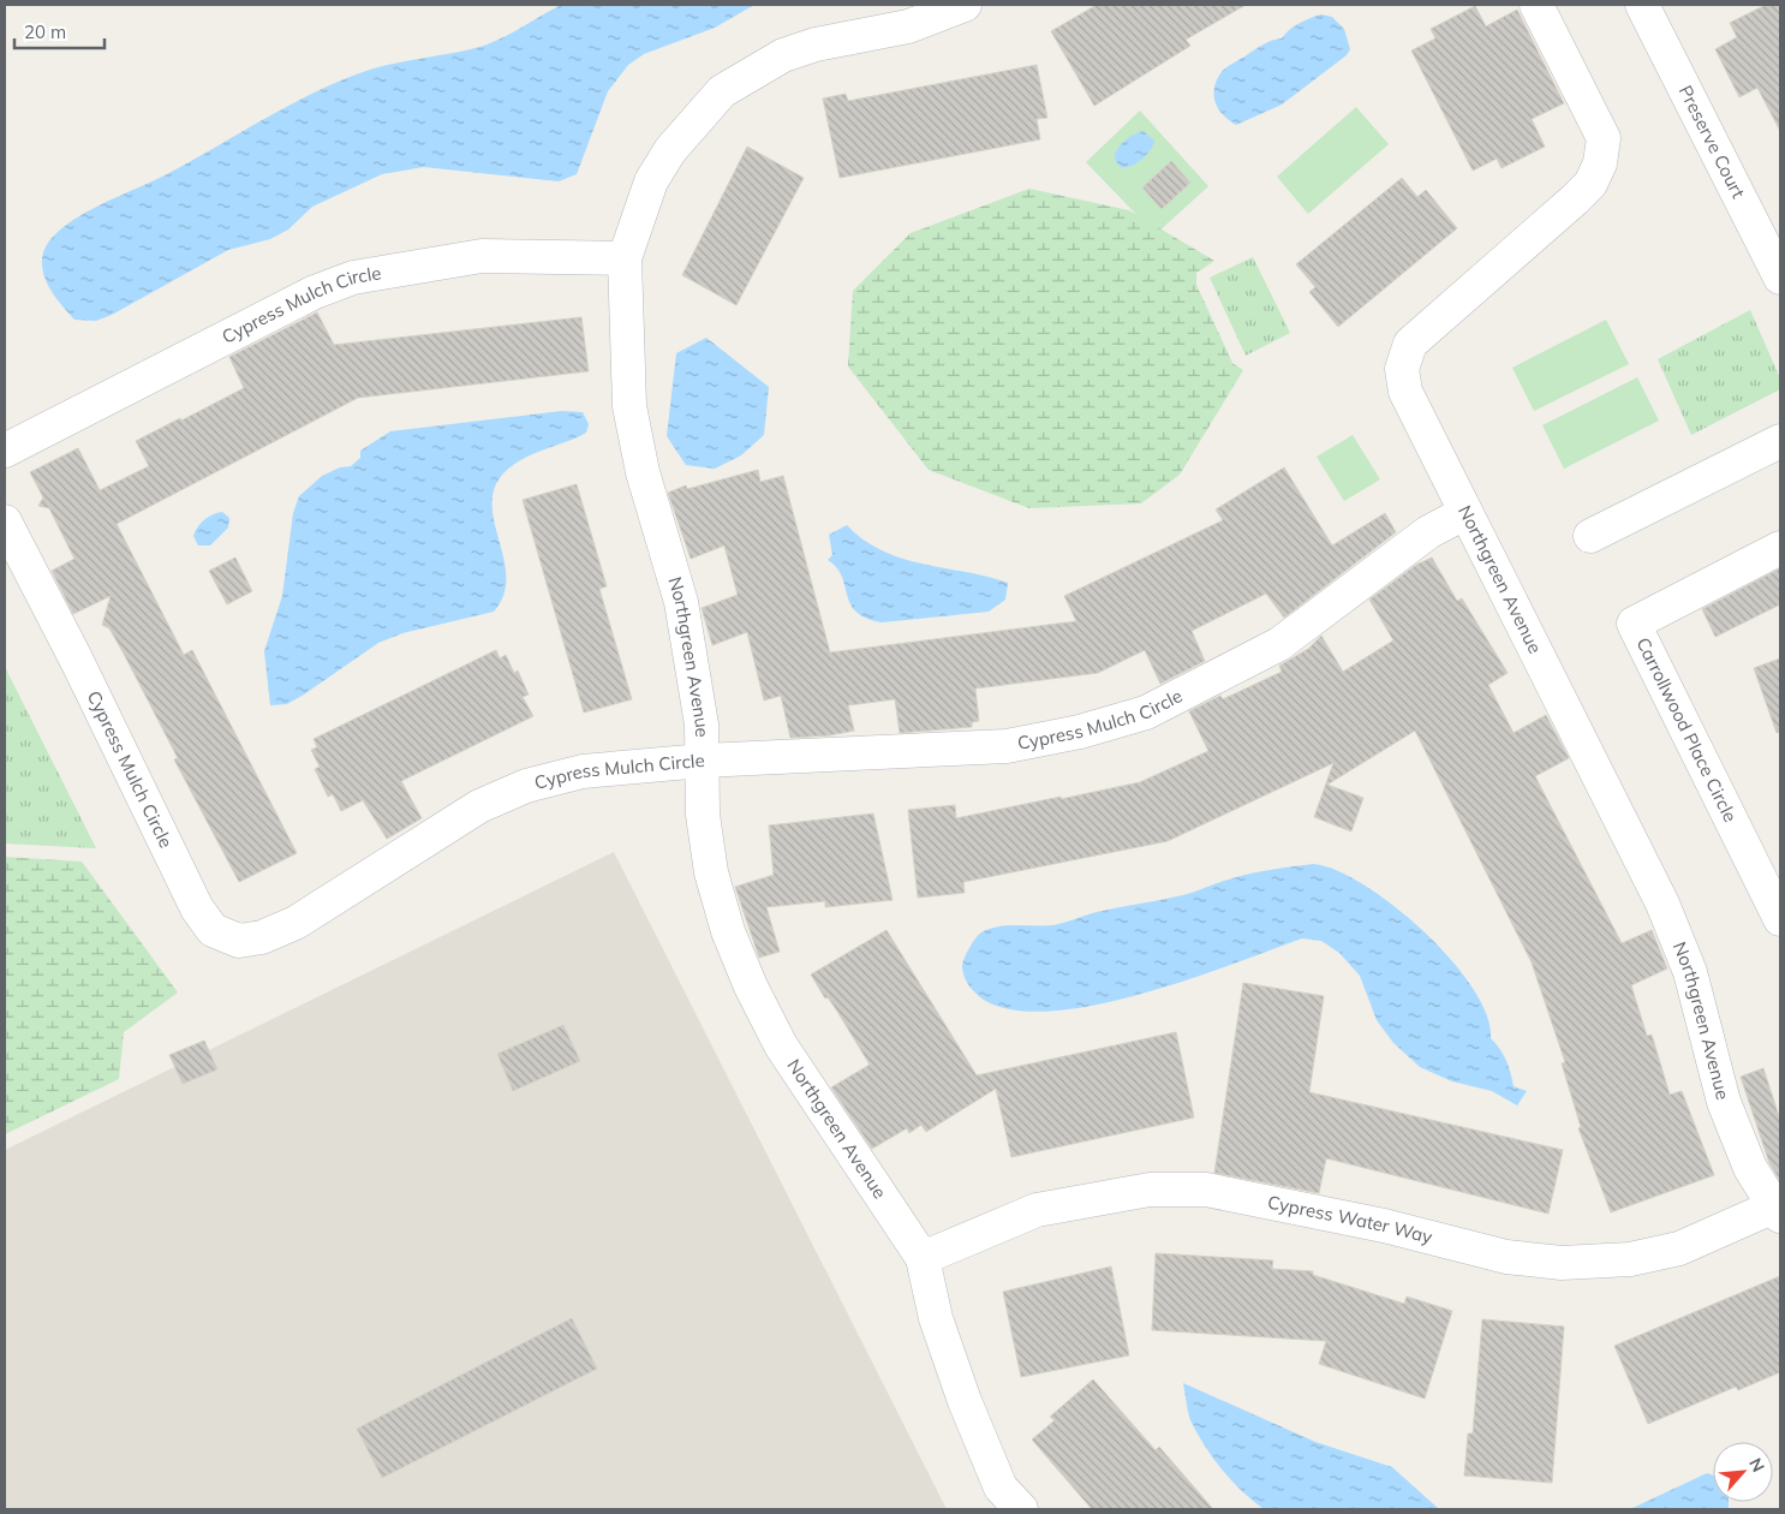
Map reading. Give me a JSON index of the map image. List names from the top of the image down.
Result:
{
  "streets": {
    "street": [
      "Preserve Court",
      "Cypress Mulch Circle",
      "Northgreen Avenue",
      "Carrollwood Place Circle",
      "Cypress Water Way"
    ]
  },
  "crossings": [
    ["Cypress Mulch Circle", "Northgreen Avenue"],
    ["Northgreen Avenue", "Cypress Water Way"]
  ],
  "scale_bar": "20 m",
  "north": "top right"
}
